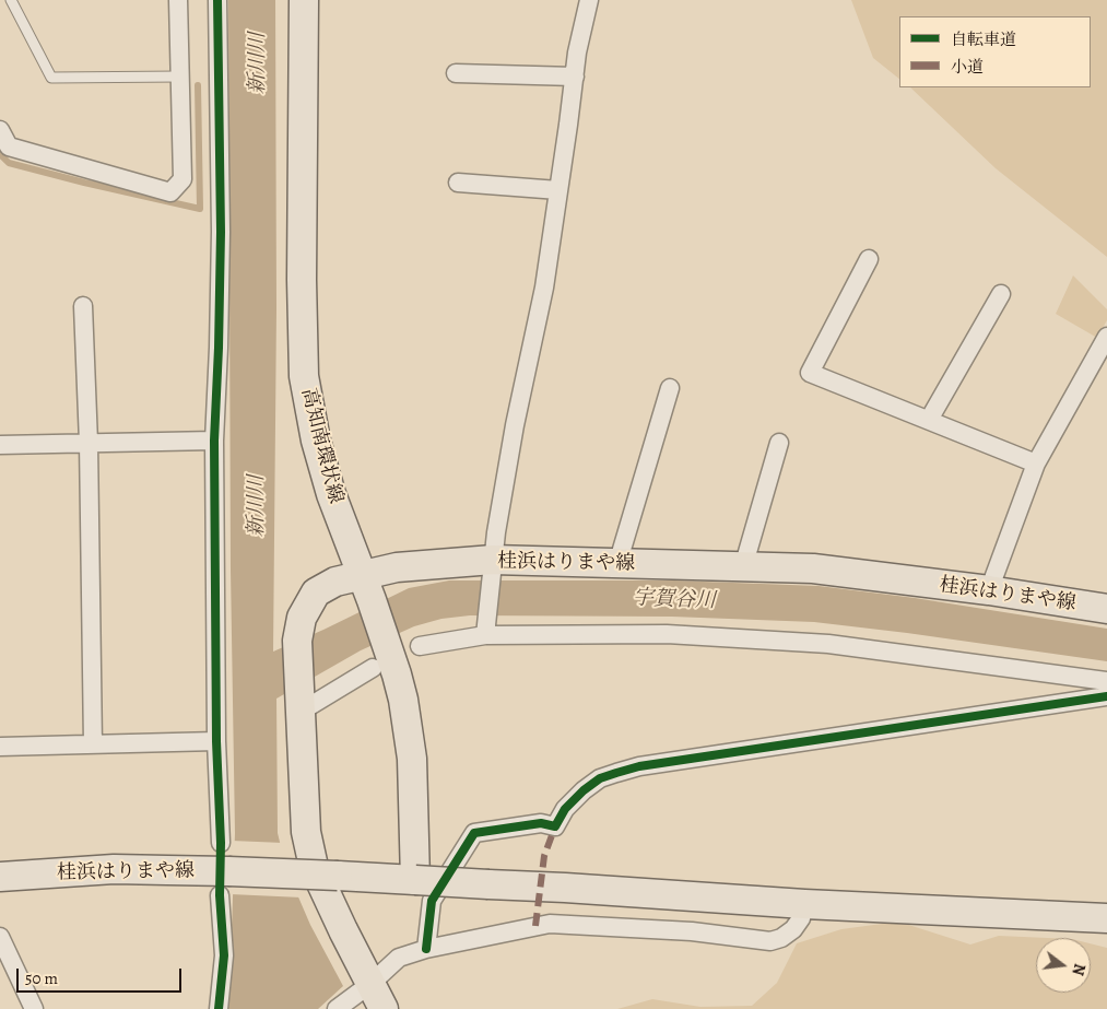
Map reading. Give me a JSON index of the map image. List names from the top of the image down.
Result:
{
  "streets": {
    "main road": ["高知南環状線", "桂浜はりまや線"]
  },
  "crossings": [
    ["高知南環状線", "桂浜はりまや線"]
  ],
  "water": ["新川川", "宇賀谷川"],
  "legend": ["自転車道", "小道"],
  "scale_bar": "50 m",
  "north": "right"
}
